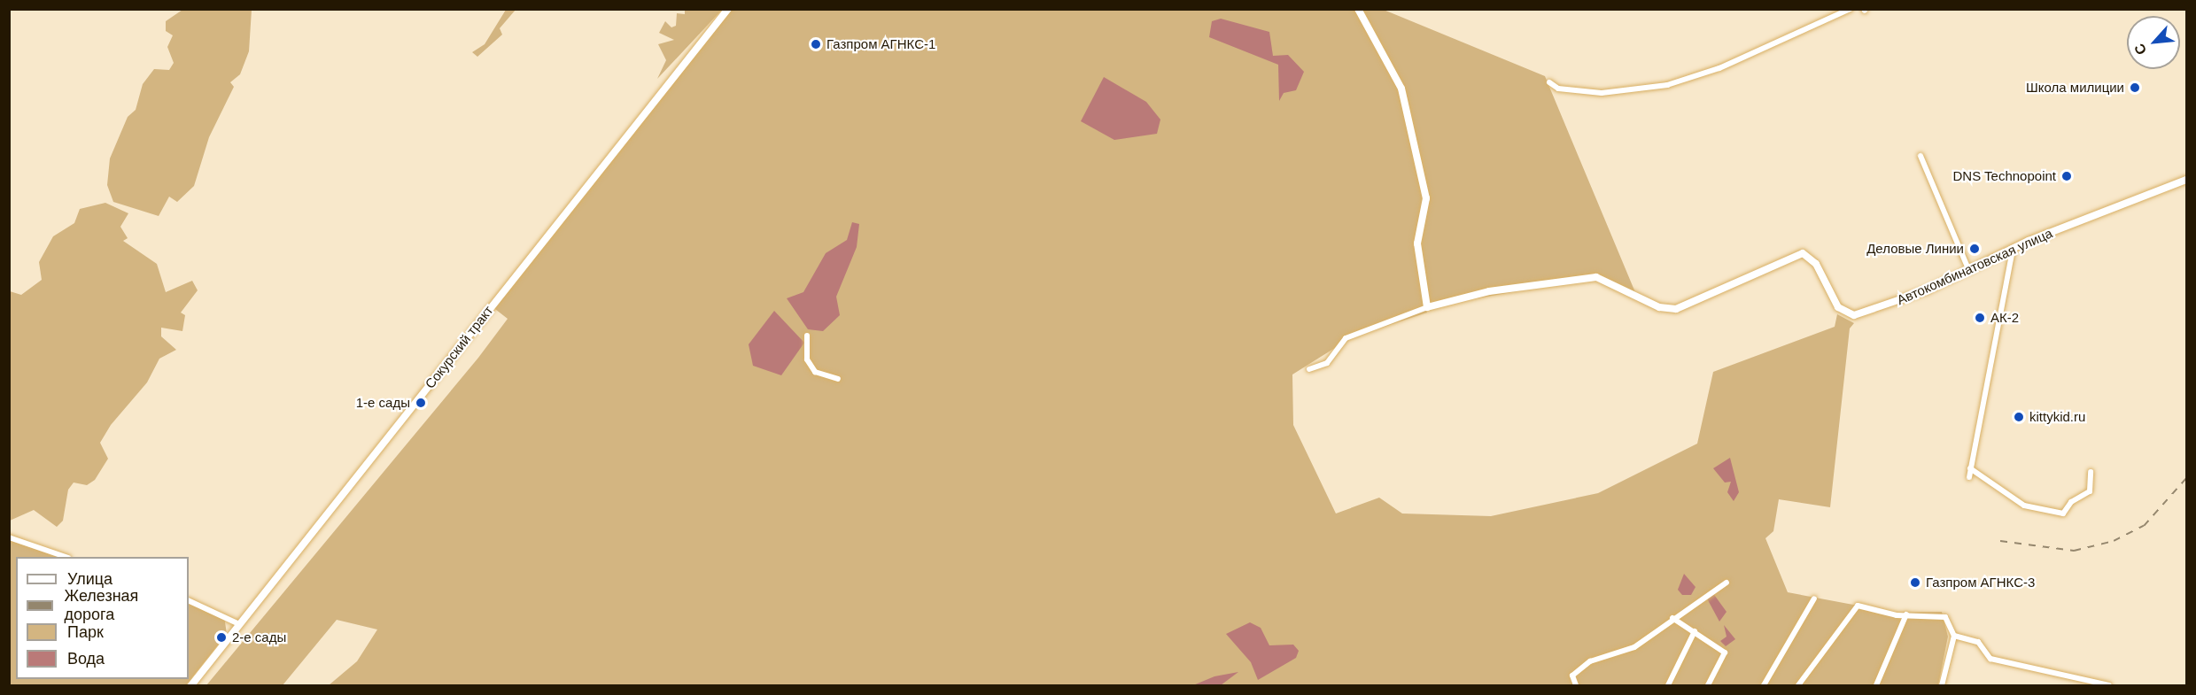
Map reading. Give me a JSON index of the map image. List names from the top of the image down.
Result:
{
  "streets": {
    "street": ["Автокомбинатовская улица", "Сокурский тракт"]
  },
  "places": [
    "Газпром АГНКС-1",
    "Школа милиции",
    "DNS Technopoint",
    "Деловые Линии",
    "АК-2",
    "1-е сады",
    "kittykid.ru",
    "Газпром АГНКС-3",
    "2-е сады"
  ],
  "legend": [
    "Улица",
    "Железная дорога",
    "Парк",
    "Вода"
  ],
  "north": "bottom left"
}
